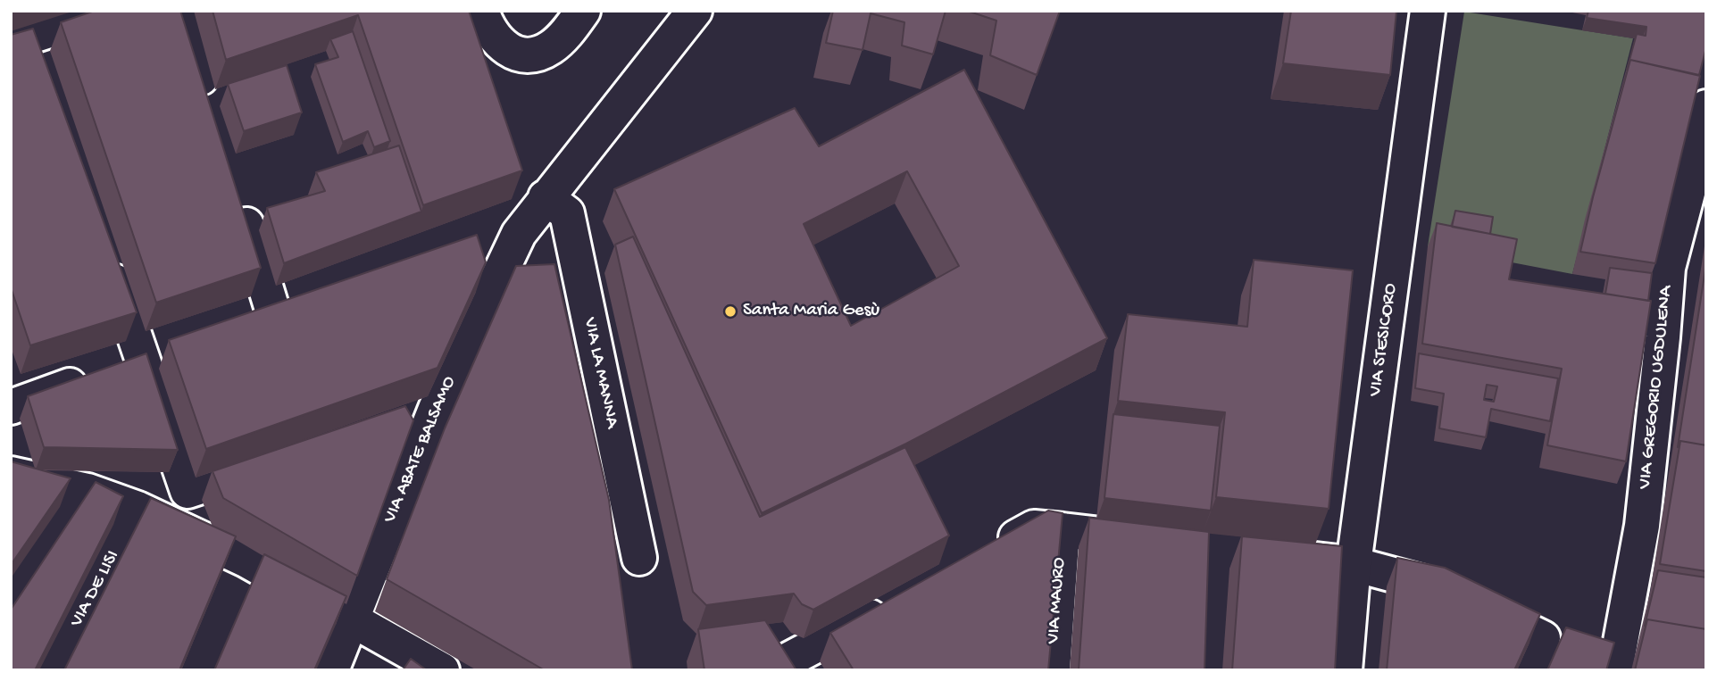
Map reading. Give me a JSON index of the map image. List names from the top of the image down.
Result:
{
  "streets": {
    "street": [
      "VIA STESICORO",
      "VIA LA MANNA",
      "VIA GREGORIO UGDULENA",
      "VIA ABATE BALSAMO",
      "VIA DE LISI",
      "VIA MAURO"
    ]
  },
  "crossings": [
    ["VIA LA MANNA", "VIA ABATE BALSAMO"]
  ],
  "places": ["Santa Maria Gesù"]
}
